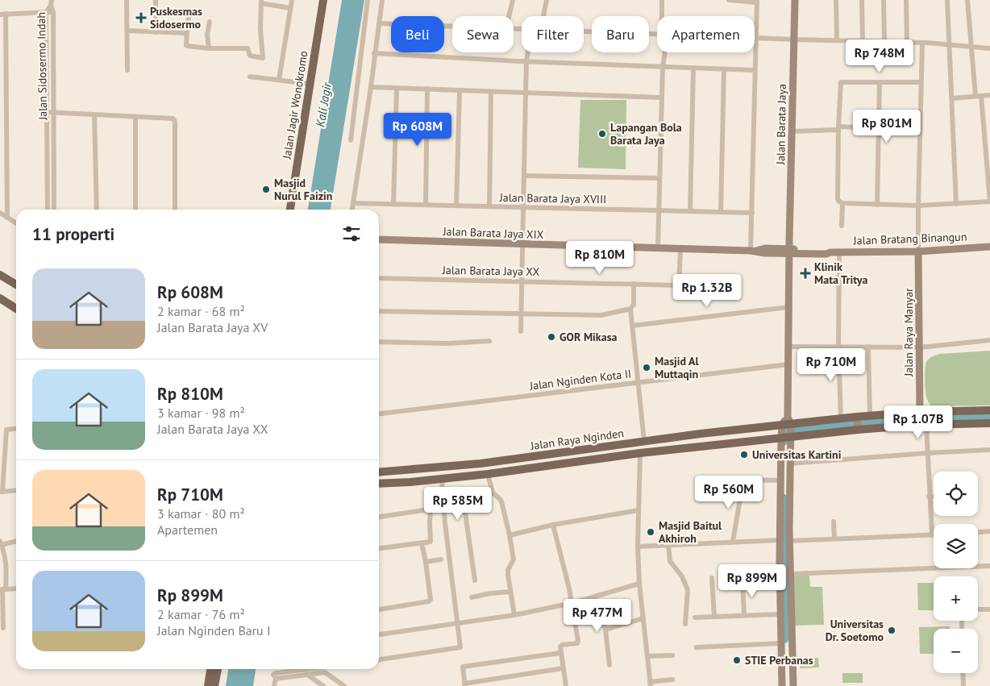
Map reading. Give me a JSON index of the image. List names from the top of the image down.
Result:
{
  "streets": {
    "main road": [
      "Jalan Jagir Wonokromo",
      "Jalan Barata Jaya",
      "Jalan Barata Jaya XIX",
      "Jalan Bratang Binangun",
      "Jalan Raya Manyar",
      "Jalan Raya Nginden"
    ],
    "street": [
      "Jalan Sidosermo Indah",
      "Jalan Barata Jaya XVIII",
      "Jalan Barata Jaya XX",
      "Jalan Nginden Kota II"
    ]
  },
  "crossings": [
    ["Jalan Barata Jaya", "Jalan Bratang Binangun"],
    ["Jalan Barata Jaya", "Jalan Nginden Kota II"],
    ["Jalan Barata Jaya", "Jalan Raya Nginden"],
    ["Jalan Barata Jaya XIX", "Jalan Bratang Binangun"],
    ["Jalan Bratang Binangun", "Jalan Raya Manyar"]
  ],
  "water": ["Kali Jagir"],
  "places": {
    "health": ["Puskesmas Sidosermo", "Klinik Mata Tritya"],
    "other": [
      "Lapangan Bola Barata Jaya",
      "Masjid Nurul Faizin",
      "GOR Mikasa",
      "Masjid Al Muttaqin",
      "Universitas Kartini",
      "Masjid Baitul Akhiroh",
      "Universitas Dr. Soetomo",
      "STIE Perbanas"
    ]
  },
  "page": {
    "chip": [
      "Beli",
      "Sewa",
      "Filter",
      "Baru",
      "Apartemen"
    ],
    "price": [
      "Rp 748M",
      "Rp 801M",
      "Rp 608M",
      "Rp 810M",
      "Rp 1.32B",
      "Rp 710M",
      "Rp 1.07B",
      "Rp 560M",
      "Rp 585M",
      "Rp 899M",
      "Rp 477M"
    ],
    "heading": "11 properti",
    "list": [
      {
        "name": "Rp 608M",
        "note": "2 kamar · 68 m² · Jalan Barata Jaya XV"
      },
      {
        "name": "Rp 810M",
        "note": "3 kamar · 98 m² · Jalan Barata Jaya XX"
      },
      {
        "name": "Rp 710M",
        "note": "3 kamar · 80 m² · Apartemen"
      },
      {
        "name": "Rp 899M",
        "note": "2 kamar · 76 m² · Jalan Nginden Baru I"
      }
    ],
    "map_buttons": ["+", "−"]
  }
}
